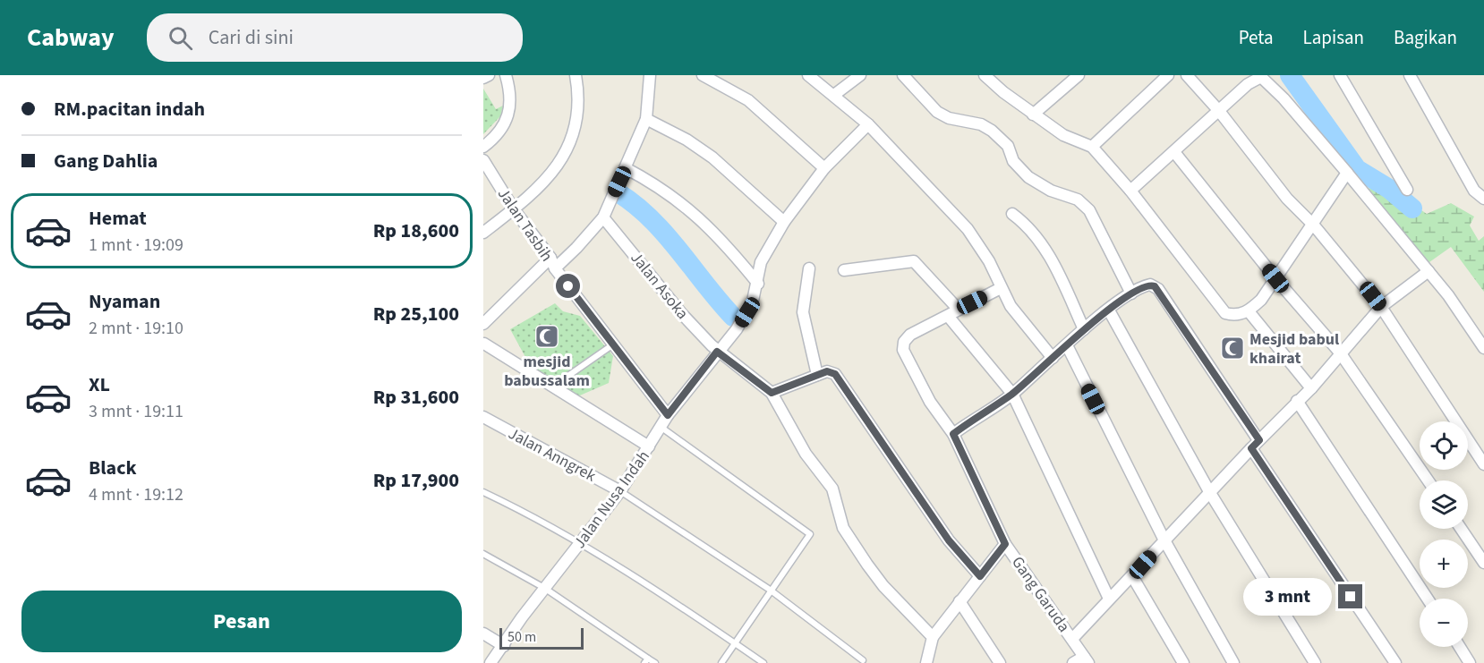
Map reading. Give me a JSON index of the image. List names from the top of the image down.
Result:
{
  "streets": {
    "street": [
      "Jalan Tasbih",
      "Jalan Asoka",
      "Jalan Anngrek",
      "Jalan Nusa Indah",
      "Gang Garuda"
    ]
  },
  "crossings": [
    ["Jalan Tasbih", "Jalan Nusa Indah"],
    ["Jalan Asoka", "Jalan Nusa Indah"],
    ["Jalan Anngrek", "Jalan Nusa Indah"]
  ],
  "places": {
    "mosque": ["mesjid babussalam", "Mesjid babul khairat"]
  },
  "scale_bar": "50 m",
  "page": {
    "header": "Cabway",
    "search": "Cari di sini",
    "nav": ["Peta", "Lapisan", "Bagikan"],
    "banner": ["RM.pacitan indah", "Gang Dahlia"],
    "list": [
      {
        "name": "Hemat",
        "note": "1 mnt · 19:09",
        "value": "Rp 18,600"
      },
      {
        "name": "Nyaman",
        "note": "2 mnt · 19:10",
        "value": "Rp 25,100"
      },
      {
        "name": "XL",
        "note": "3 mnt · 19:11",
        "value": "Rp 31,600"
      },
      {
        "name": "Black",
        "note": "4 mnt · 19:12",
        "value": "Rp 17,900"
      }
    ],
    "map_buttons": ["+", "−"],
    "bubble": "3 mnt",
    "buttons": "Pesan",
    "scale": "50 m"
  }
}
